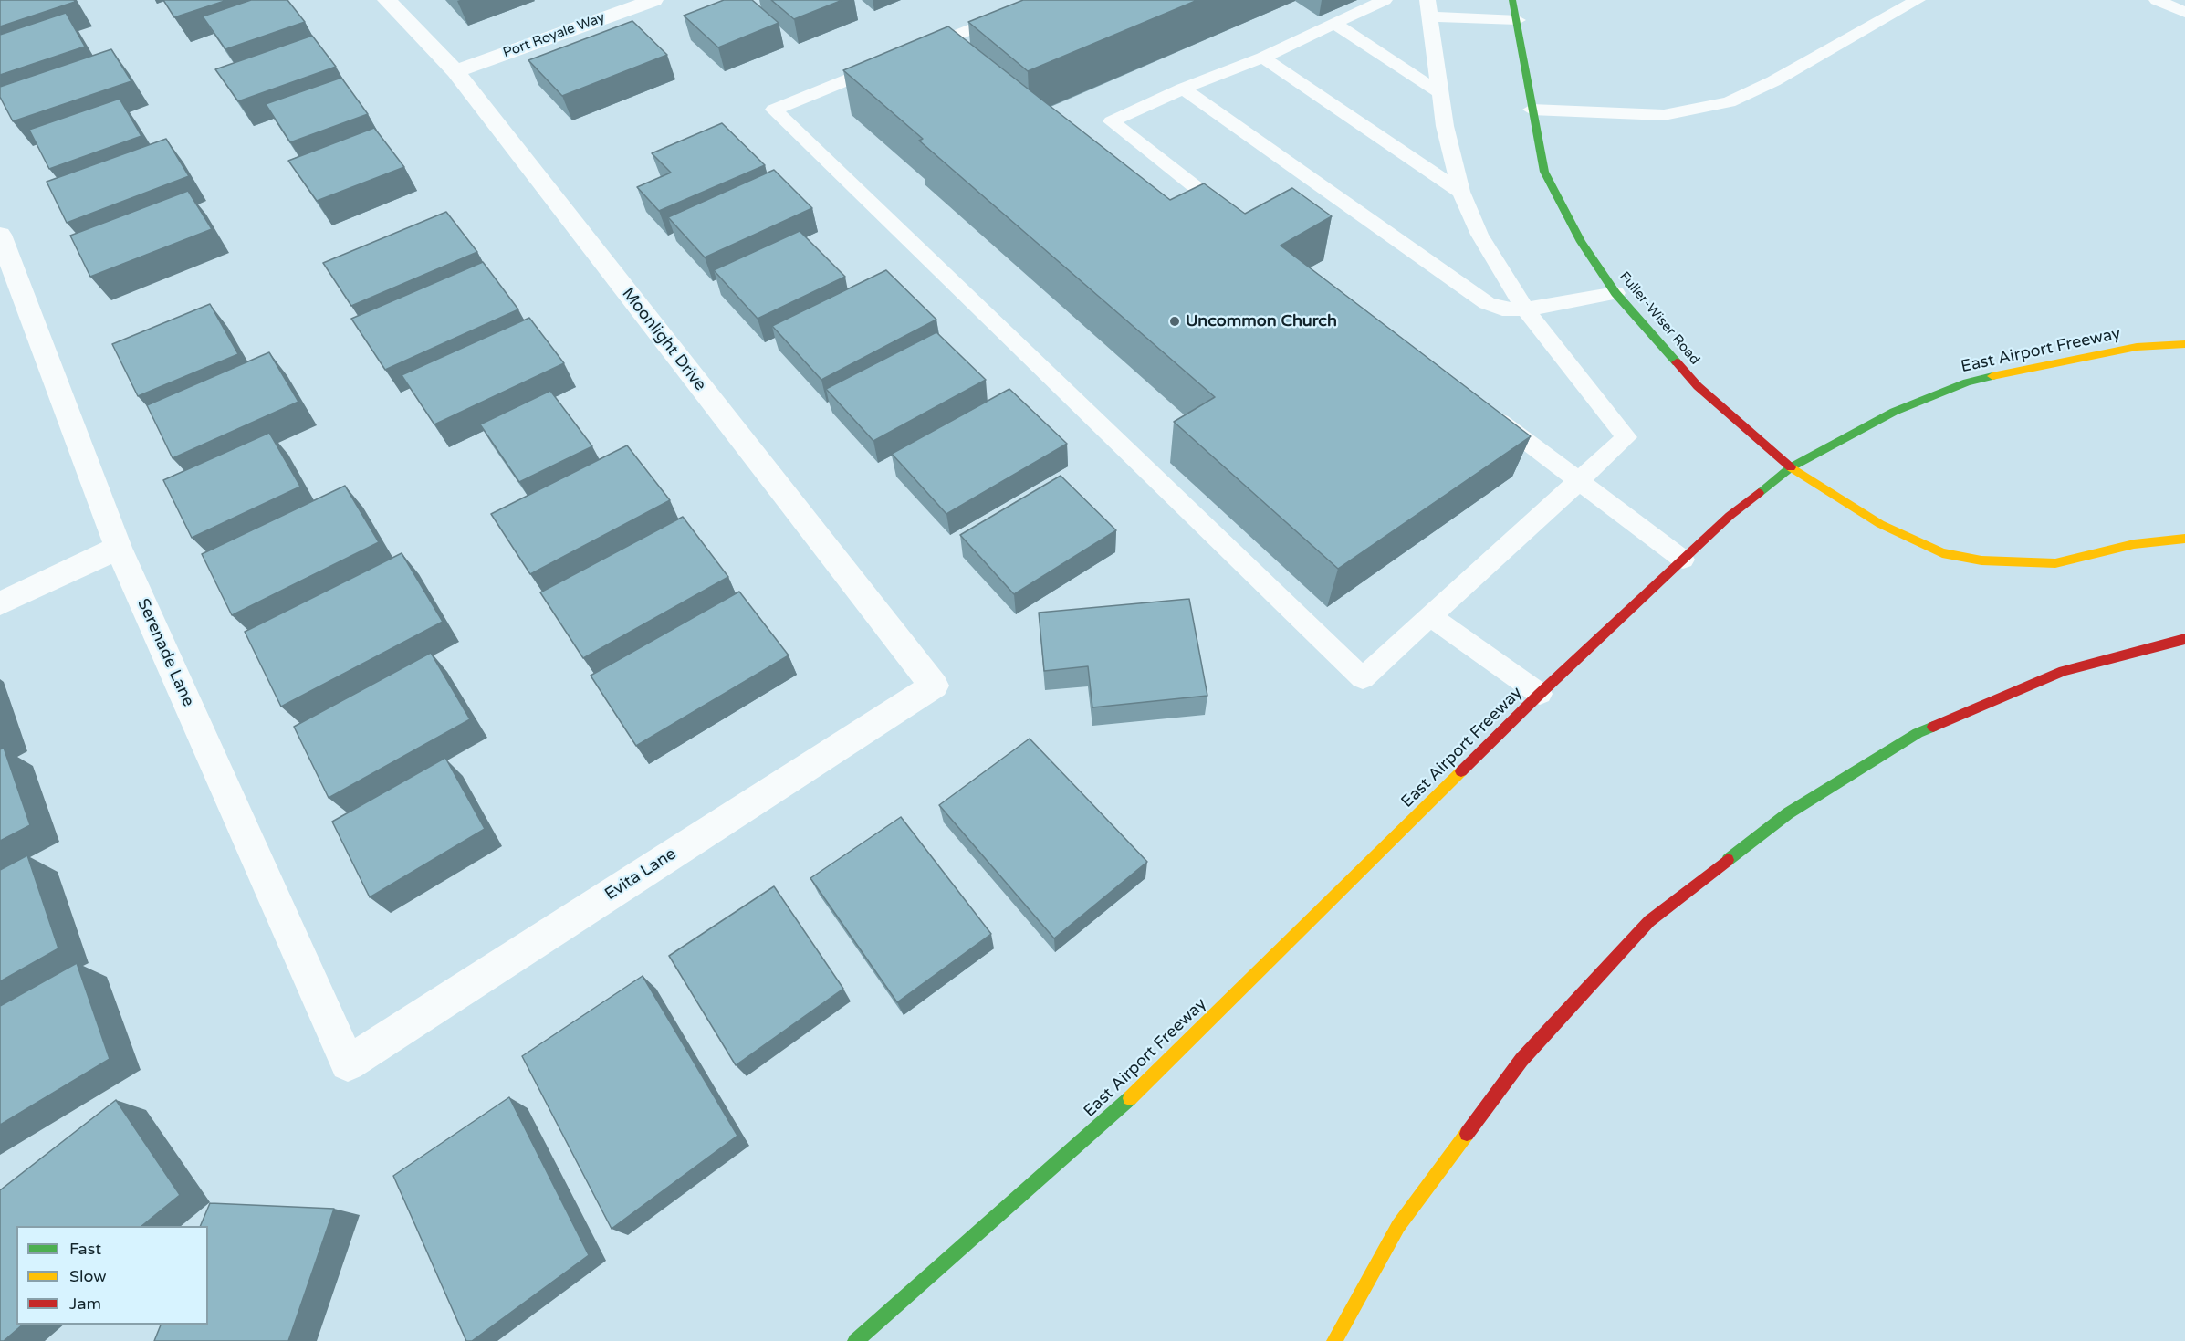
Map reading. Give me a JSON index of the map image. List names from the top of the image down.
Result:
{
  "streets": {
    "main road": ["Fuller-Wiser Road", "East Airport Freeway"],
    "street": [
      "Port Royale Way",
      "Moonlight Drive",
      "Serenade Lane",
      "Evita Lane"
    ]
  },
  "crossings": [
    ["Port Royale Way", "Moonlight Drive"],
    ["Fuller-Wiser Road", "East Airport Freeway"],
    ["Moonlight Drive", "Evita Lane"],
    ["Serenade Lane", "Evita Lane"]
  ],
  "places": ["Uncommon Church"],
  "legend": ["Fast", "Slow", "Jam"]
}
